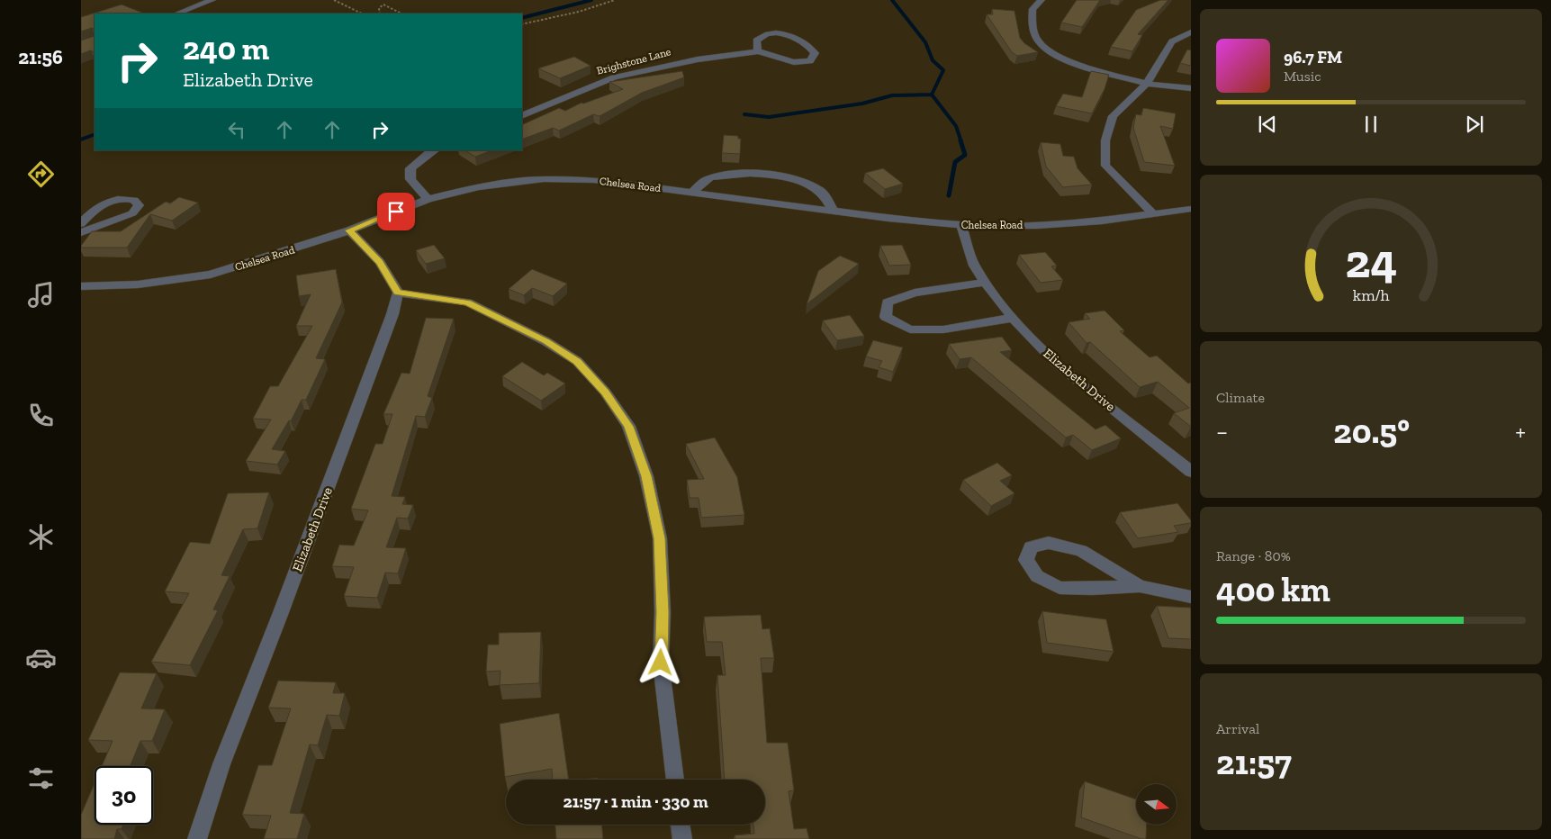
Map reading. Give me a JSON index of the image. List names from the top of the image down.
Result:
{
  "streets": {
    "street": ["Brighstone Lane", "Chelsea Road", "Elizabeth Drive"]
  },
  "crossings": [
    ["Chelsea Road", "Elizabeth Drive"]
  ],
  "north": "right",
  "page": {
    "tabs": "21:56",
    "turn": ["240 m", "Elizabeth Drive"],
    "song": ["96.7 FM", "Music"],
    "tile": [
      "Climate",
      ["Range · 80%", "400 km"],
      ["Arrival", "21:57"]
    ],
    "heat": ["−", "20.5°", "+"],
    "limit": "30",
    "trip": "21:57 · 1 min · 330 m",
    "gauge": ["24", "km/h"]
  }
}
